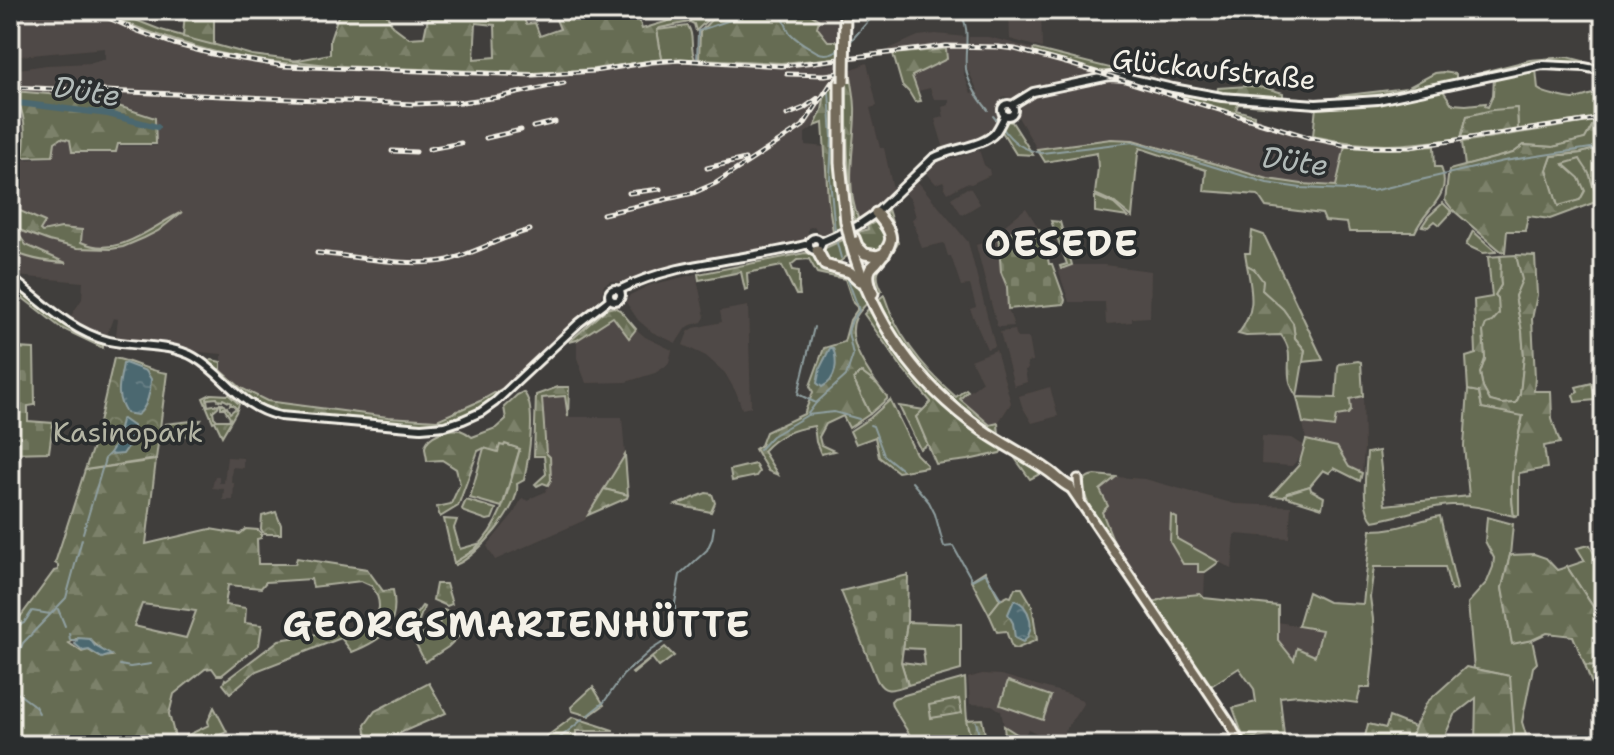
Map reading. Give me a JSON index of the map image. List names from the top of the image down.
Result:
{
  "streets": {
    "main road": ["Glückaufstraße"]
  },
  "districts": ["OESEDE", "GEORGSMARIENHÜTTE"],
  "water": ["Düte"],
  "parks": ["Kasinopark"]
}
